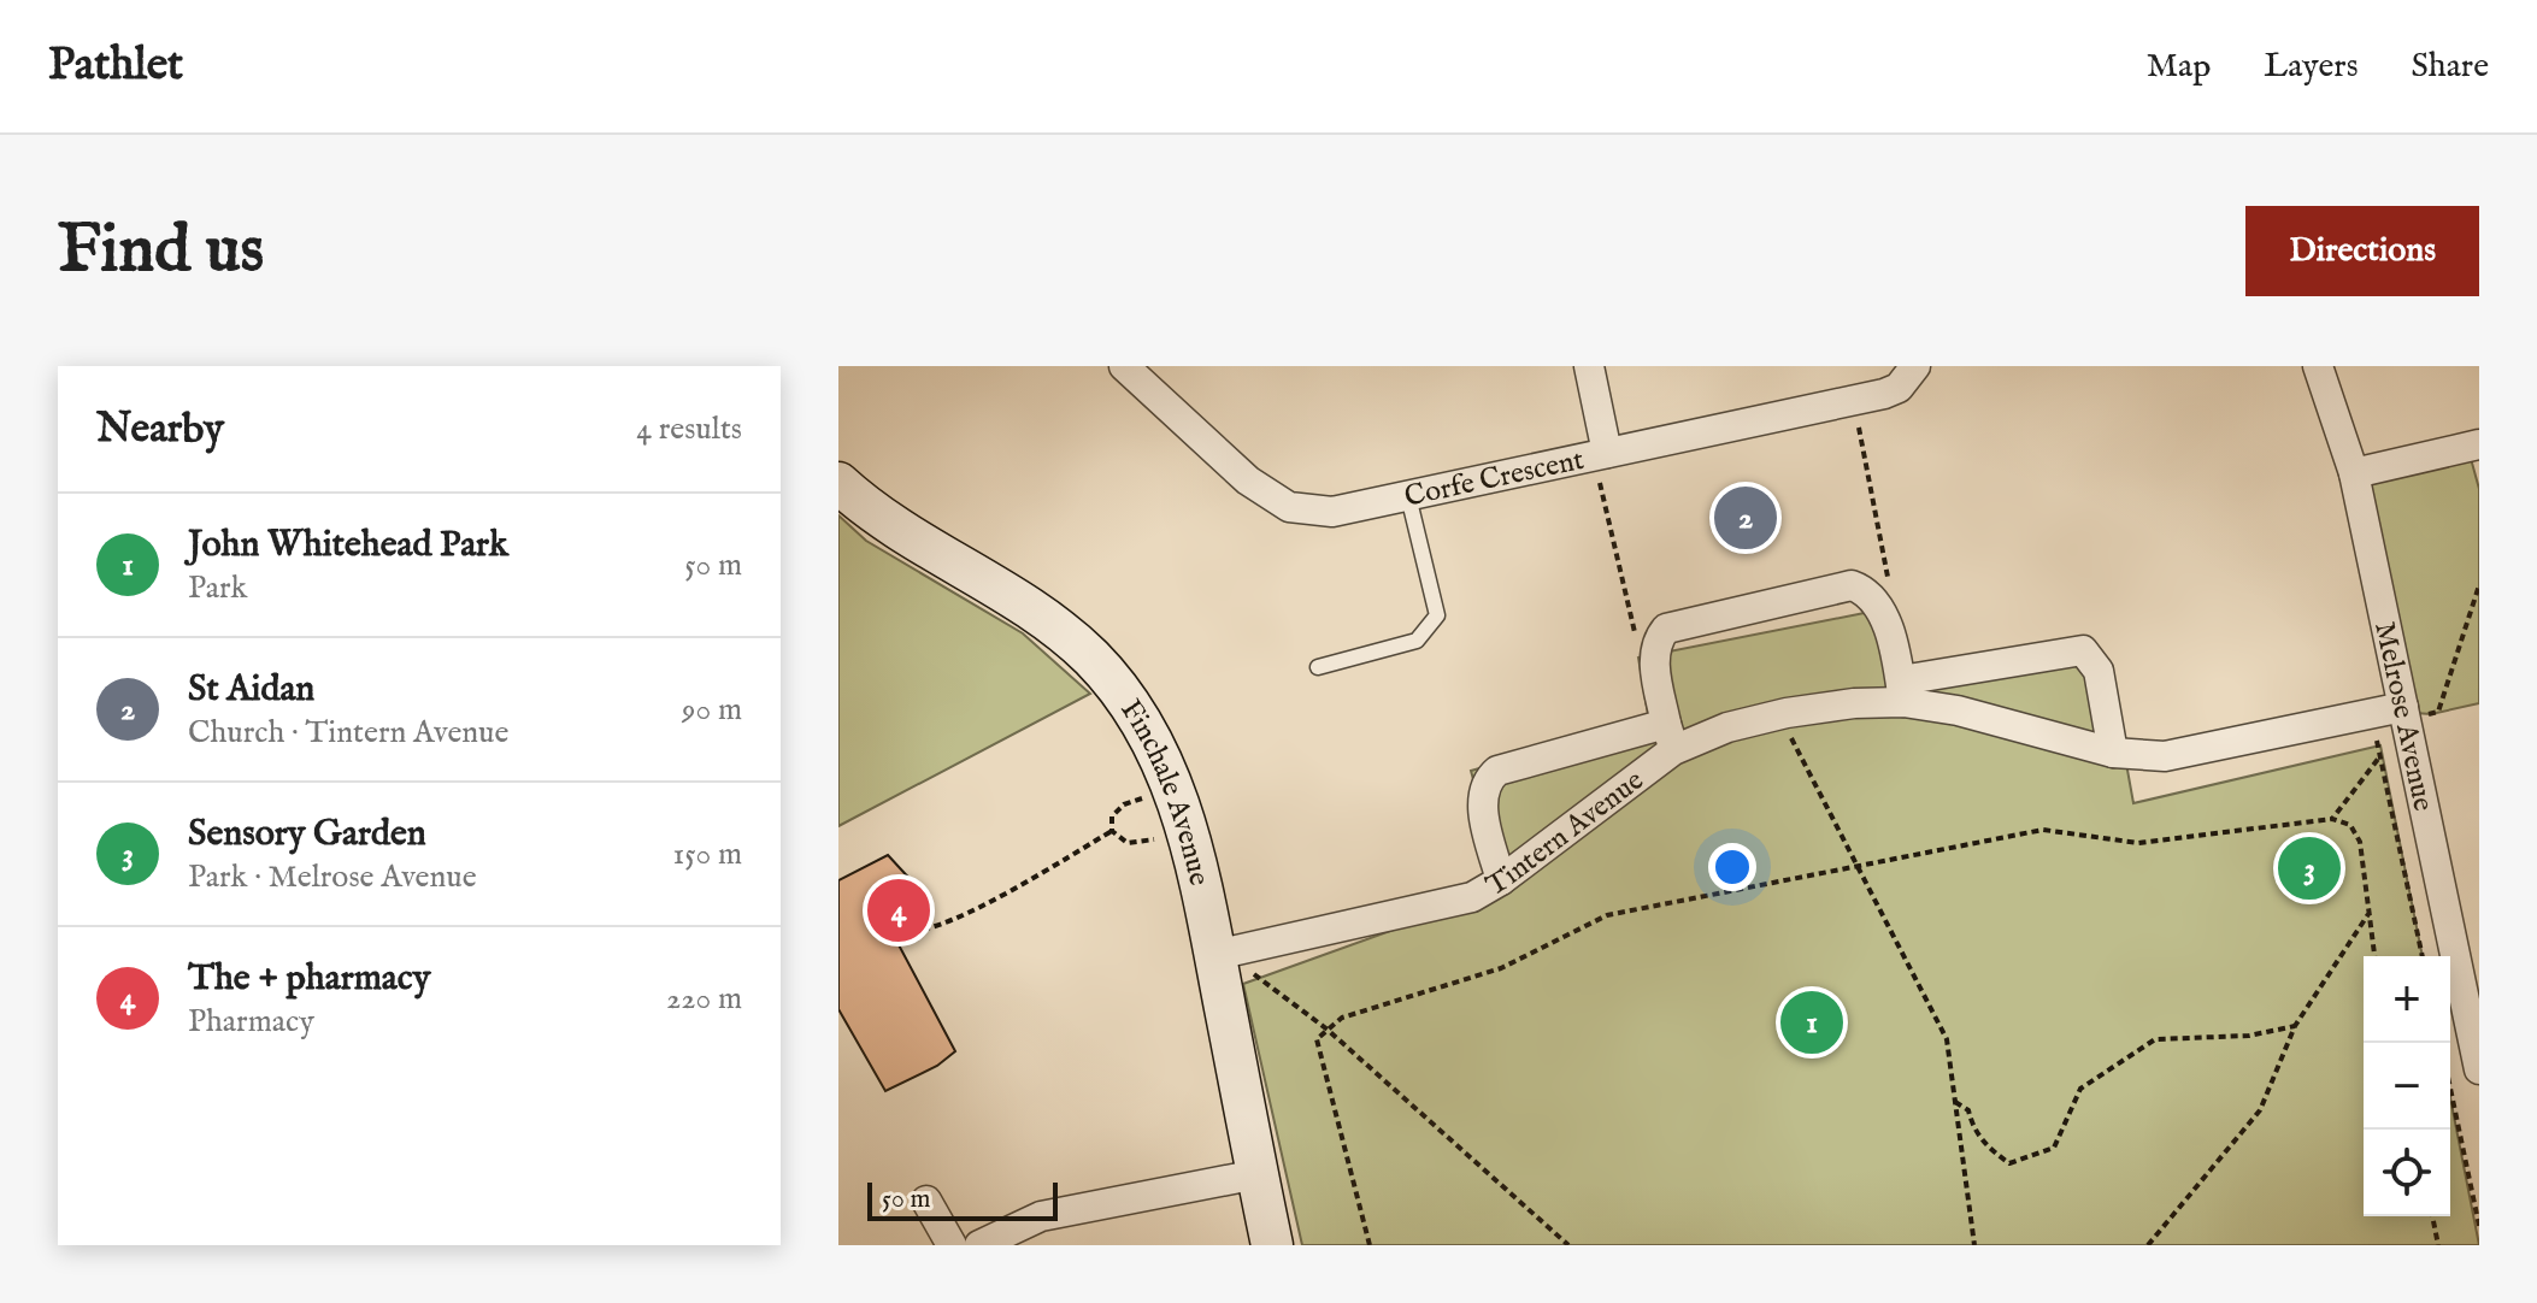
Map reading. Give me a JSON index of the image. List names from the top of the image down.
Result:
{
  "streets": {
    "street": [
      "Corfe Crescent",
      "Melrose Avenue",
      "Finchale Avenue",
      "Tintern Avenue"
    ]
  },
  "crossings": [
    ["Melrose Avenue", "Tintern Avenue"],
    ["Finchale Avenue", "Tintern Avenue"]
  ],
  "scale_bar": "50 m",
  "page": {
    "header": "Pathlet",
    "nav": ["Map", "Layers", "Share"],
    "buttons": "Directions",
    "title": "Find us",
    "heading": ["Nearby", "4 results"],
    "pins": [
      "2",
      "3",
      "4",
      "1"
    ],
    "list": [
      {
        "mark": "1",
        "name": "John Whitehead Park",
        "note": "Park",
        "value": "50 m"
      },
      {
        "mark": "2",
        "name": "St Aidan",
        "note": "Church · Tintern Avenue",
        "value": "90 m"
      },
      {
        "mark": "3",
        "name": "Sensory Garden",
        "note": "Park · Melrose Avenue",
        "value": "150 m"
      },
      {
        "mark": "4",
        "name": "The + pharmacy",
        "note": "Pharmacy",
        "value": "220 m"
      }
    ],
    "map_buttons": ["+", "−"],
    "scale": "50 m"
  }
}
